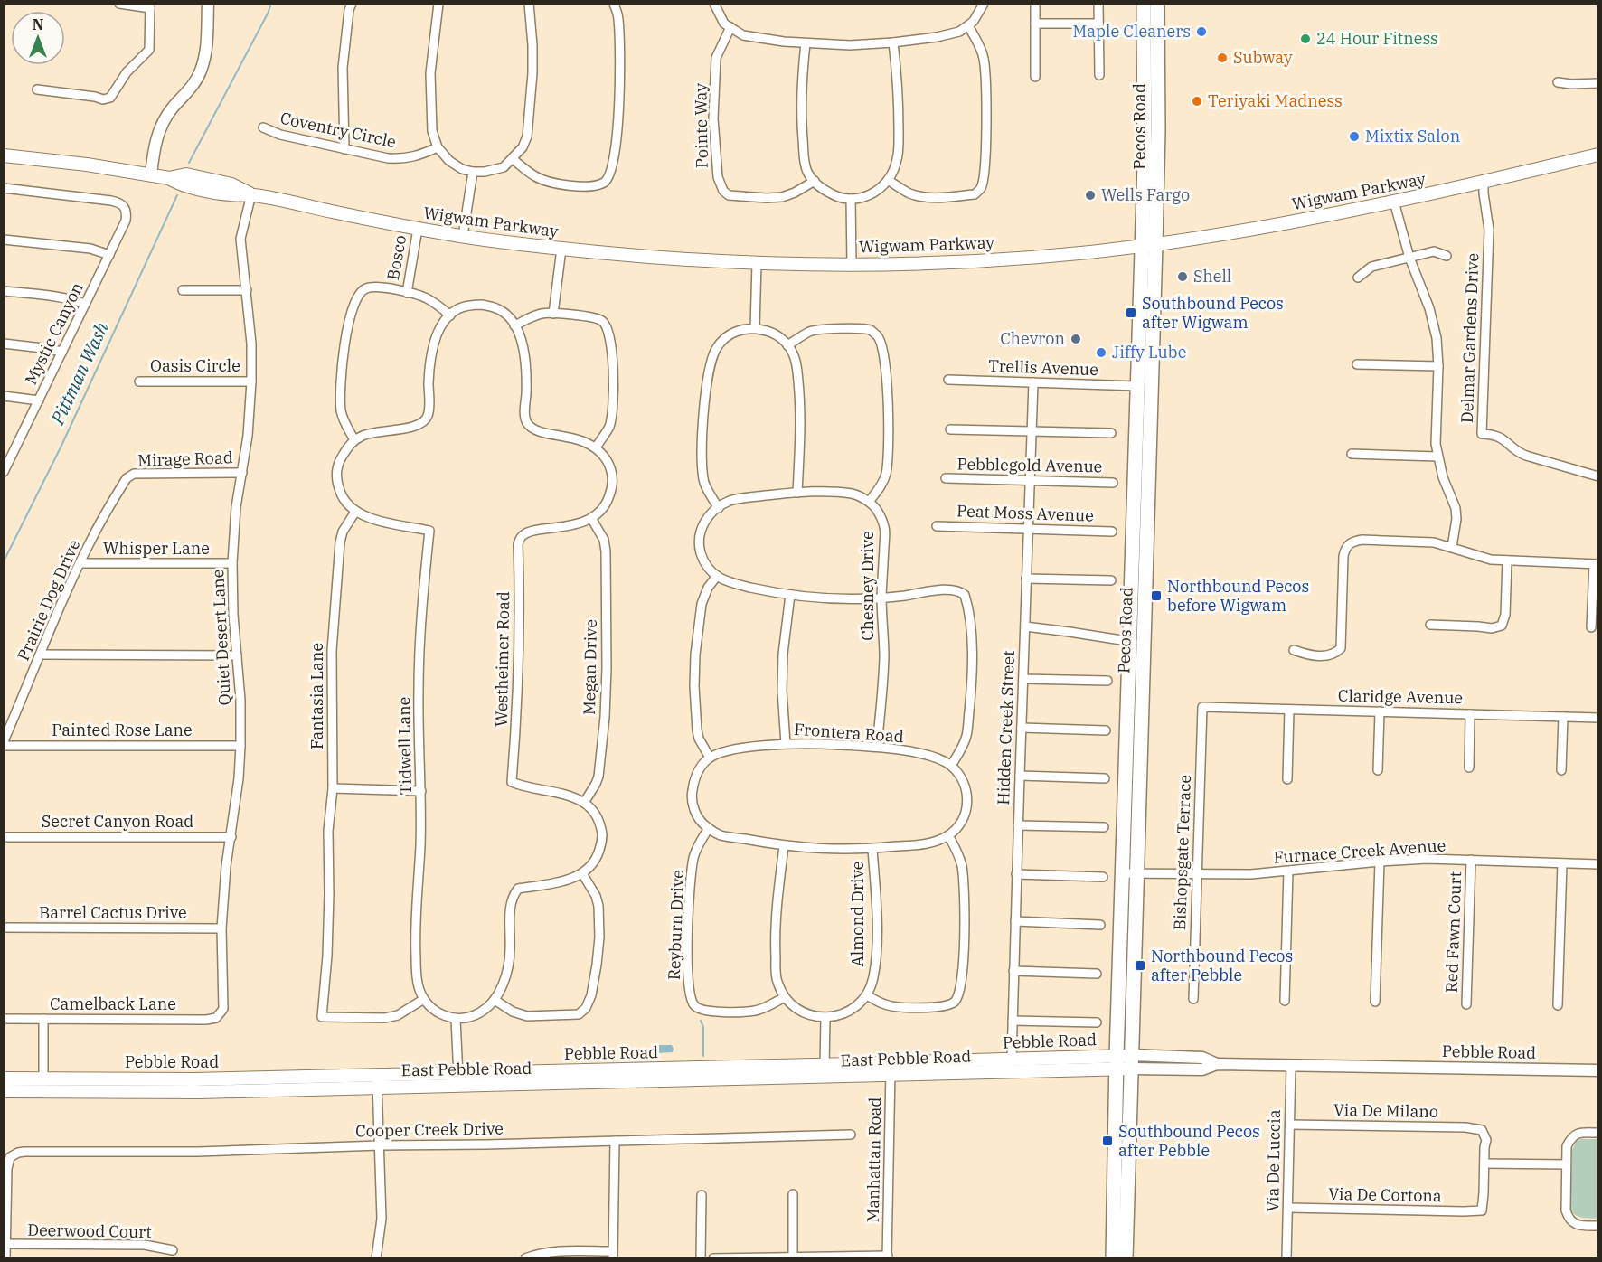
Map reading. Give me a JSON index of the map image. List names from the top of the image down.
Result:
{
  "streets": {
    "main road": [
      "Pecos Road",
      "Wigwam Parkway",
      "Pebble Road",
      "East Pebble Road"
    ],
    "street": [
      "Pointe Way",
      "Coventry Circle",
      "Bosco",
      "Mystic Canyon",
      "Delmar Gardens Drive",
      "Oasis Circle",
      "Trellis Avenue",
      "Mirage Road",
      "Pebblegold Avenue",
      "Peat Moss Avenue",
      "Whisper Lane",
      "Chesney Drive",
      "Prairie Dog Drive",
      "Quiet Desert Lane",
      "Westheimer Road",
      "Megan Drive",
      "Fantasia Lane",
      "Claridge Avenue",
      "Hidden Creek Street",
      "Painted Rose Lane",
      "Frontera Road",
      "Tidwell Lane",
      "Secret Canyon Road",
      "Furnace Creek Avenue",
      "Bishopsgate Terrace",
      "Barrel Cactus Drive",
      "Almond Drive",
      "Reyburn Drive",
      "Red Fawn Court",
      "Camelback Lane",
      "Via De Milano",
      "Cooper Creek Drive",
      "Manhattan Road",
      "Via De Luccia",
      "Via De Cortona",
      "Deerwood Court"
    ]
  },
  "crossings": [
    ["Pecos Road", "Wigwam Parkway"],
    ["Pecos Road", "Trellis Avenue"],
    ["Pecos Road", "Furnace Creek Avenue"],
    ["Pecos Road", "Pebble Road"],
    ["Pecos Road", "East Pebble Road"],
    ["Wigwam Parkway", "Bosco"],
    ["Wigwam Parkway", "Delmar Gardens Drive"],
    ["Wigwam Parkway", "Quiet Desert Lane"],
    ["Oasis Circle", "Quiet Desert Lane"],
    ["Trellis Avenue", "Hidden Creek Street"],
    ["Mirage Road", "Prairie Dog Drive"],
    ["Mirage Road", "Quiet Desert Lane"],
    ["Pebblegold Avenue", "Hidden Creek Street"],
    ["Peat Moss Avenue", "Hidden Creek Street"],
    ["Whisper Lane", "Prairie Dog Drive"],
    ["Whisper Lane", "Quiet Desert Lane"],
    ["Chesney Drive", "Frontera Road"],
    ["Prairie Dog Drive", "Painted Rose Lane"],
    ["Quiet Desert Lane", "Painted Rose Lane"],
    ["Quiet Desert Lane", "Secret Canyon Road"],
    ["Quiet Desert Lane", "Barrel Cactus Drive"],
    ["Quiet Desert Lane", "Camelback Lane"],
    ["Westheimer Road", "Megan Drive"],
    ["Fantasia Lane", "Tidwell Lane"],
    ["Claridge Avenue", "Bishopsgate Terrace"],
    ["Hidden Creek Street", "Pebble Road"],
    ["Hidden Creek Street", "East Pebble Road"],
    ["Furnace Creek Avenue", "Bishopsgate Terrace"],
    ["Furnace Creek Avenue", "Red Fawn Court"],
    ["Pebble Road", "East Pebble Road"],
    ["Pebble Road", "Manhattan Road"],
    ["Pebble Road", "Via De Luccia"],
    ["East Pebble Road", "Manhattan Road"],
    ["Via De Milano", "Via De Luccia"],
    ["Via De Milano", "Via De Cortona"],
    ["Cooper Creek Drive", "Deerwood Court"],
    ["Via De Luccia", "Via De Cortona"]
  ],
  "water": ["Pittman Wash"],
  "places": {
    "other": [
      "Maple Cleaners",
      "24 Hour Fitness",
      "Subway",
      "Teriyaki Madness",
      "Mixtix Salon",
      "Wells Fargo",
      "Shell",
      "Chevron",
      "Jiffy Lube"
    ],
    "transit": [
      "Southbound Pecos after Wigwam",
      "Northbound Pecos before Wigwam",
      "Northbound Pecos after Pebble",
      "Southbound Pecos after Pebble"
    ]
  },
  "north": "top"
}
